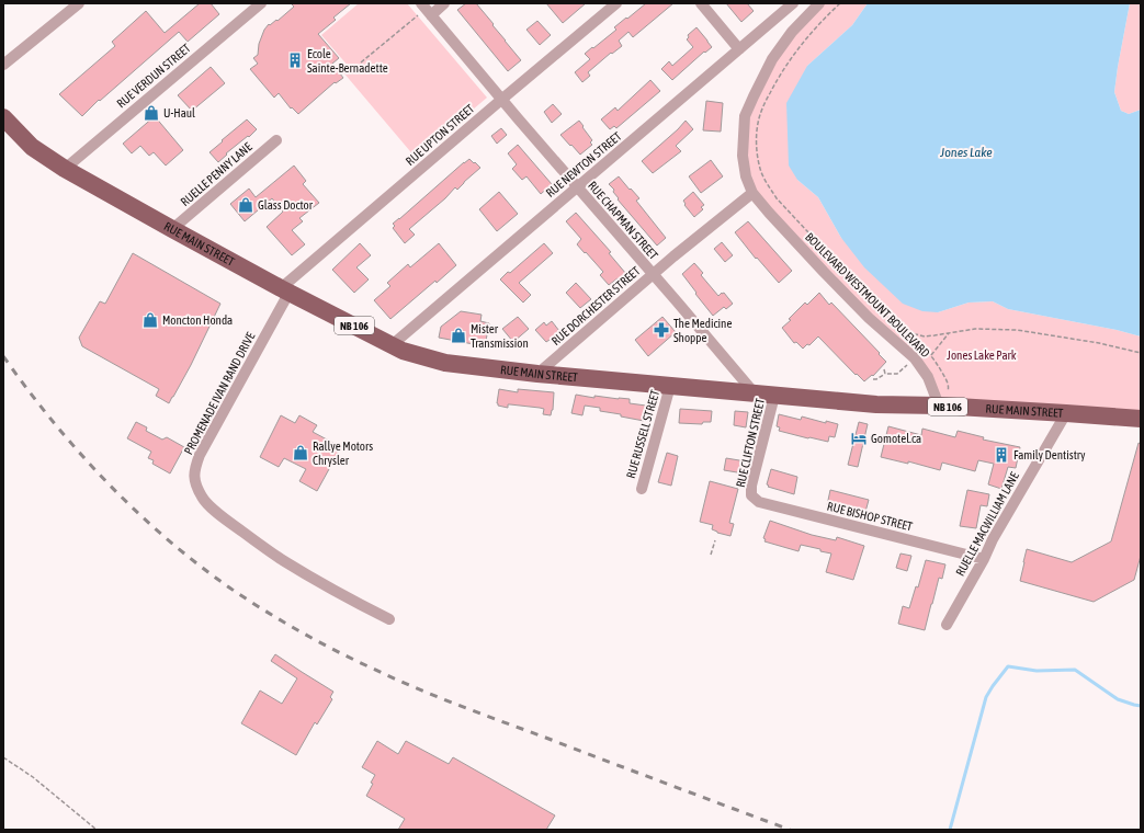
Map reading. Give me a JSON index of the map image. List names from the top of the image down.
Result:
{
  "streets": {
    "main road": ["RUE MAIN STREET", "NB 106"],
    "street": [
      "RUE VERDUN STREET",
      "RUE UPTON STREET",
      "RUE NEWTON STREET",
      "RUELLE PENNY LANE",
      "RUE CHAPMAN STREET",
      "BOULEVARD WESTMOUNT BOULEVARD",
      "RUE DORCHESTER STREET",
      "PROMENADE IVAN RAND DRIVE",
      "RUE RUSSELL STREET",
      "RUE CLIFTON STREET",
      "RUE BISHOP STREET",
      "RUELLE MACWILLIAM LANE"
    ]
  },
  "crossings": [
    ["RUE VERDUN STREET", "RUE MAIN STREET"],
    ["RUE UPTON STREET", "RUE CHAPMAN STREET"],
    ["RUE UPTON STREET", "RUE MAIN STREET"],
    ["RUE UPTON STREET", "PROMENADE IVAN RAND DRIVE"],
    ["RUE NEWTON STREET", "RUE CHAPMAN STREET"],
    ["RUE NEWTON STREET", "RUE MAIN STREET"],
    ["RUELLE PENNY LANE", "RUE MAIN STREET"],
    ["RUE CHAPMAN STREET", "RUE MAIN STREET"],
    ["RUE CHAPMAN STREET", "RUE DORCHESTER STREET"],
    ["RUE MAIN STREET", "BOULEVARD WESTMOUNT BOULEVARD"],
    ["RUE MAIN STREET", "RUE DORCHESTER STREET"],
    ["RUE MAIN STREET", "PROMENADE IVAN RAND DRIVE"],
    ["RUE MAIN STREET", "RUE RUSSELL STREET"],
    ["RUE MAIN STREET", "RUE CLIFTON STREET"],
    ["RUE MAIN STREET", "RUELLE MACWILLIAM LANE"],
    ["BOULEVARD WESTMOUNT BOULEVARD", "RUE DORCHESTER STREET"],
    ["RUE CLIFTON STREET", "RUE BISHOP STREET"],
    ["RUE BISHOP STREET", "RUELLE MACWILLIAM LANE"]
  ],
  "water": ["Jones Lake"],
  "parks": ["Jones Lake Park"],
  "places": {
    "building": ["Ecole Sainte-Bernadette", "Family Dentistry"],
    "shop": [
      "U-Haul",
      "Glass Doctor",
      "Moncton Honda",
      "Mister Transmission",
      "Rallye Motors Chrysler"
    ],
    "pharmacy": ["The Medicine Shoppe"],
    "hotel": ["Gomotel.ca"]
  }
}
